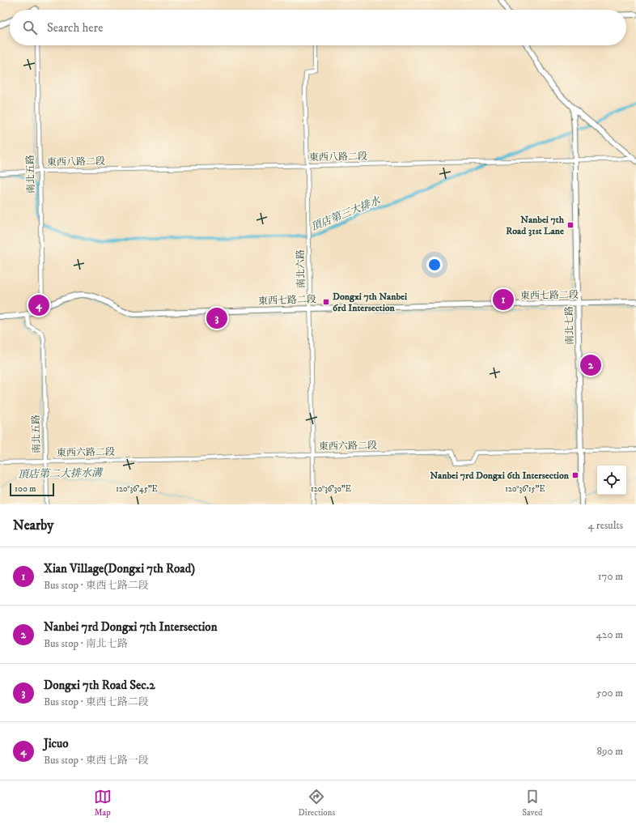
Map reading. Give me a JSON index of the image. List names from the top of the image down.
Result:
{
  "streets": {
    "street": [
      "東西八路二段",
      "南北五路",
      "南北六路",
      "東西七路二段",
      "南北七路",
      "東西六路二段"
    ]
  },
  "crossings": [
    ["東西八路二段", "南北五路"],
    ["東西八路二段", "南北六路"],
    ["東西八路二段", "南北七路"],
    ["南北五路", "東西七路二段"],
    ["南北五路", "東西六路二段"],
    ["南北六路", "東西七路二段"],
    ["南北六路", "東西六路二段"],
    ["東西七路二段", "南北七路"],
    ["南北七路", "東西六路二段"]
  ],
  "water": ["頂店第三大排水", "頂店第二大排水溝"],
  "places": {
    "transit": ["Nanbei 7th Road 31st Lane", "Dongxi 7th Nanbei 6rd Intersection", "Nanbei 7rd Dongxi 6th Intersection"]
  },
  "scale_bar": "100 m",
  "page": {
    "search": "Search here",
    "pins": [
      "1",
      "4",
      "3",
      "2"
    ],
    "scale": "100 m",
    "heading": ["Nearby", "4 results"],
    "list": [
      {
        "mark": "1",
        "name": "Xian Village(Dongxi 7th Road)",
        "note": "Bus stop · 東西七路二段",
        "value": "170 m"
      },
      {
        "mark": "2",
        "name": "Nanbei 7rd Dongxi 7th Intersection",
        "note": "Bus stop · 南北七路",
        "value": "420 m"
      },
      {
        "mark": "3",
        "name": "Dongxi 7th Road Sec.2",
        "note": "Bus stop · 東西七路二段",
        "value": "500 m"
      },
      {
        "mark": "4",
        "name": "Jicuo",
        "note": "Bus stop · 東西七路一段",
        "value": "890 m"
      }
    ],
    "nav": ["Map", "Directions", "Saved"]
  },
  "coordinates": ["120°36'45\"E", "120°36'30\"E", "120°36'15\"E"]
}
